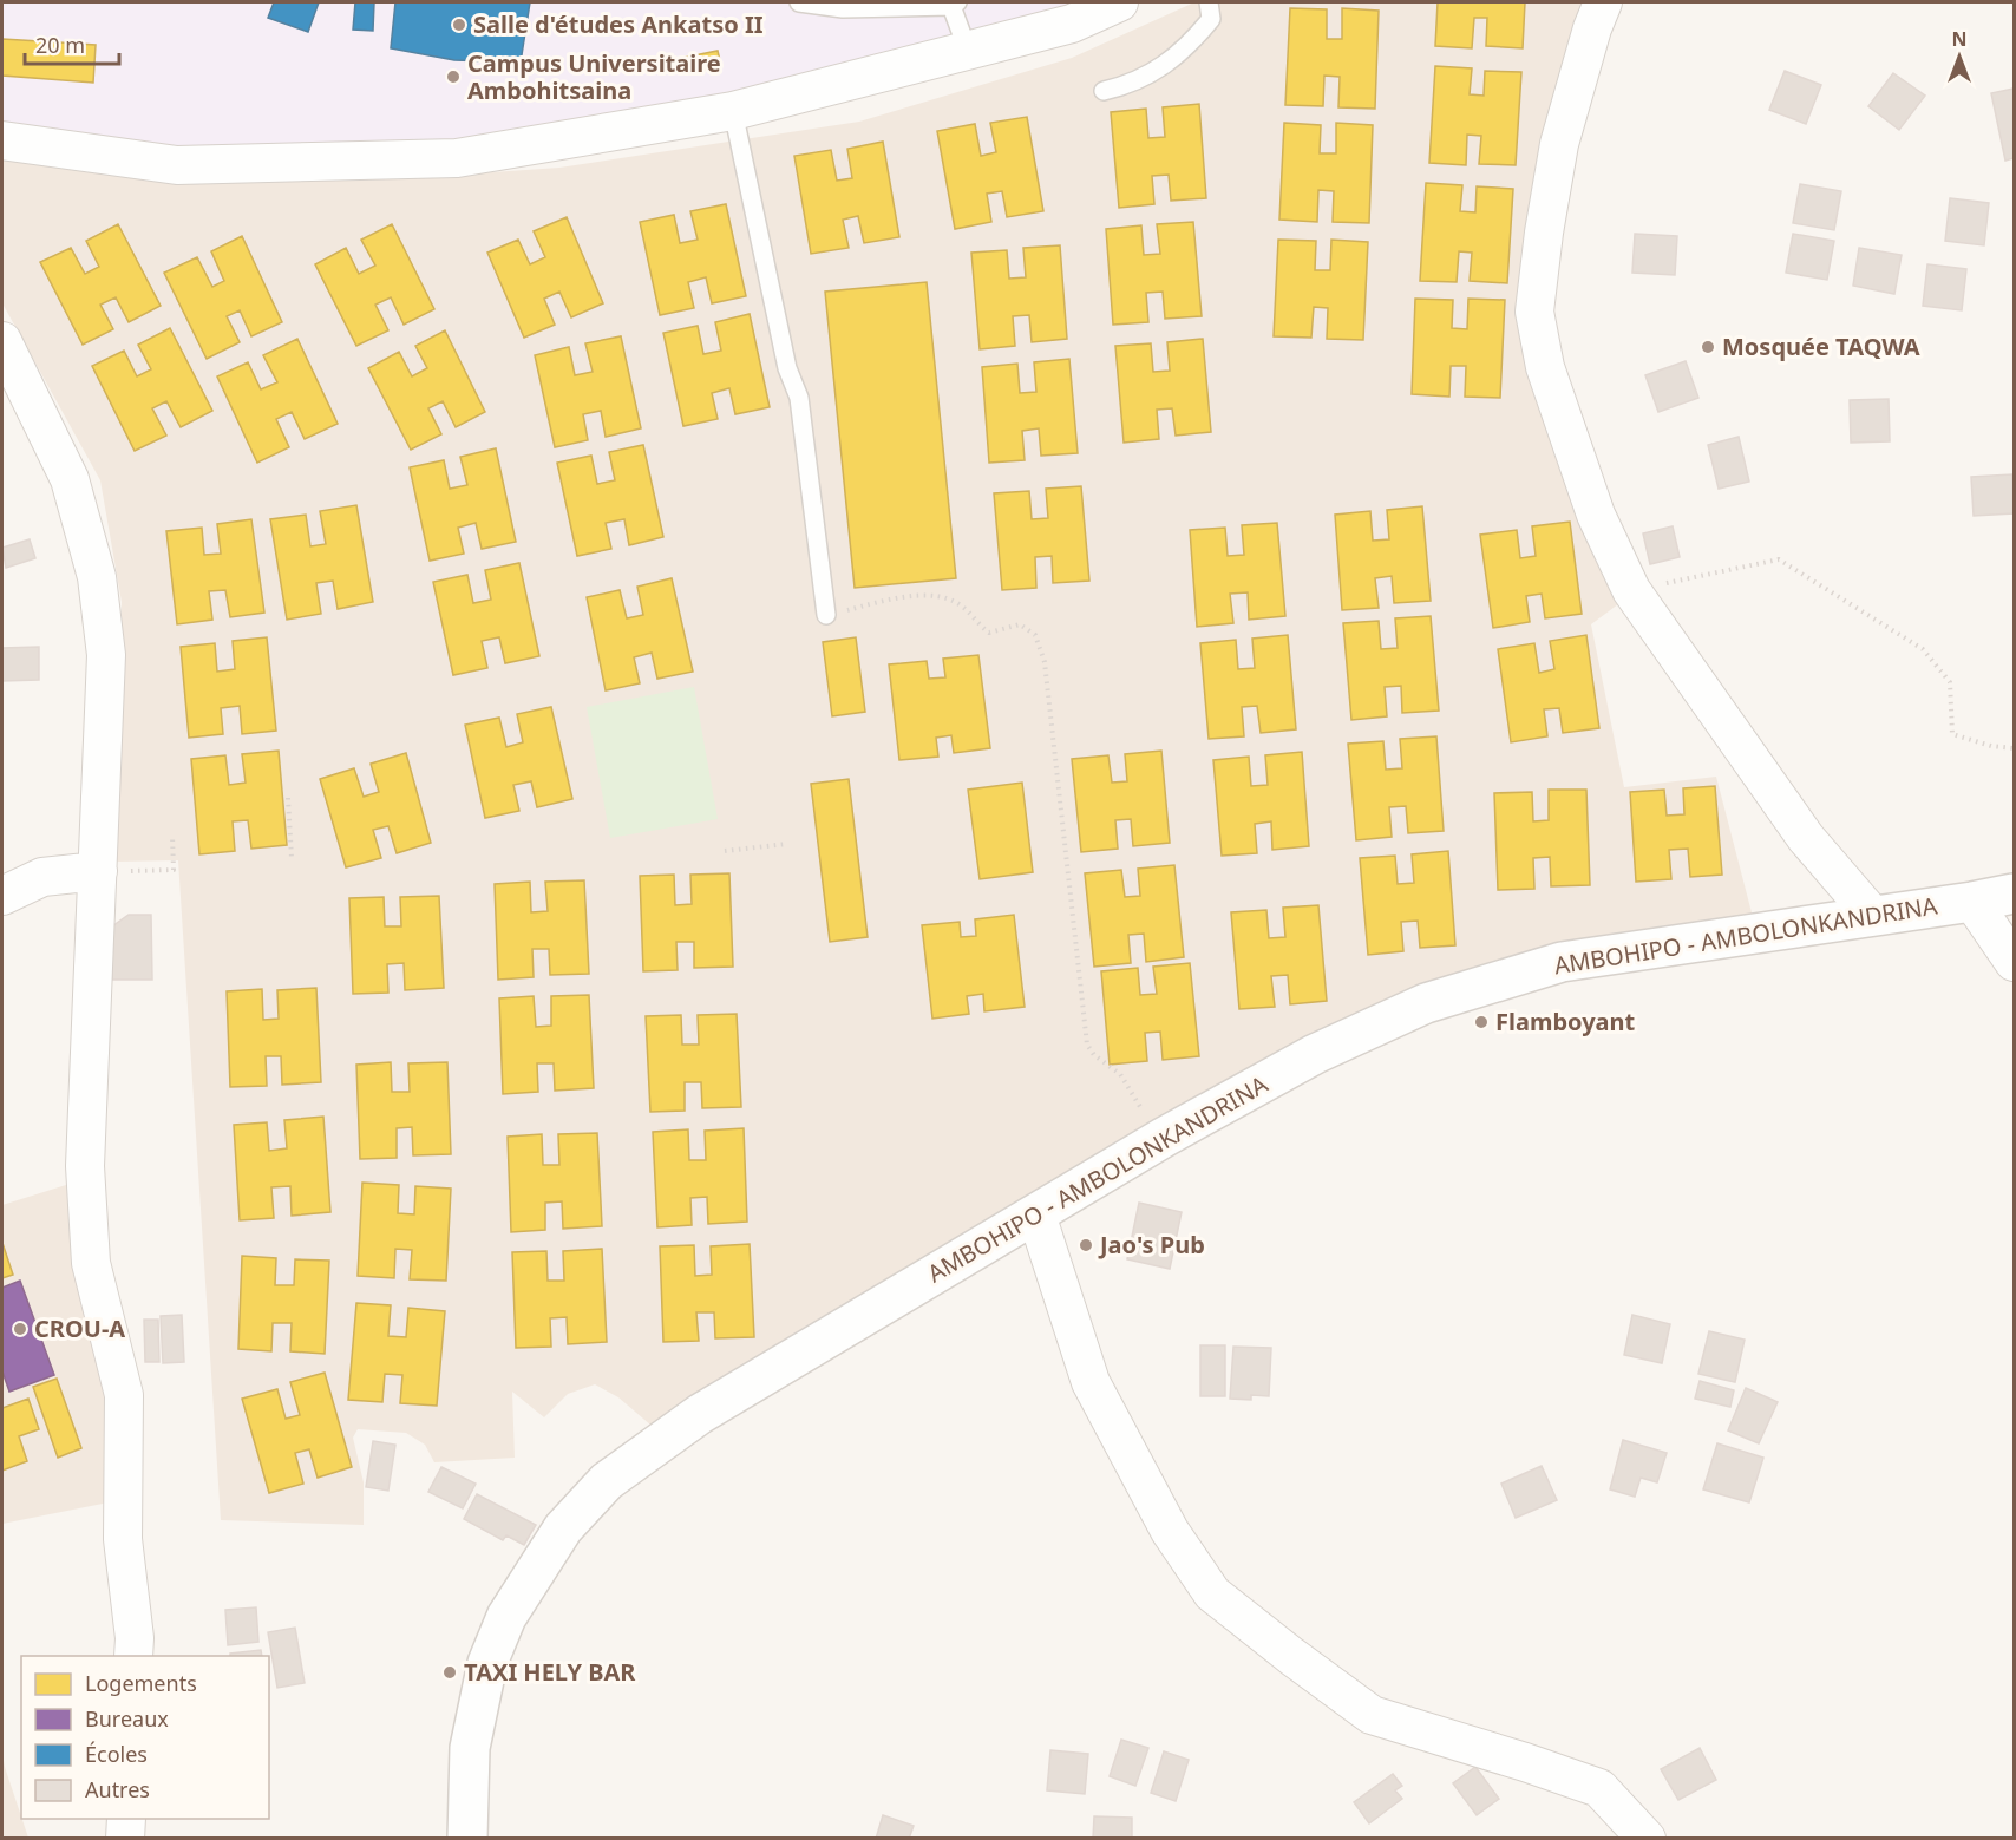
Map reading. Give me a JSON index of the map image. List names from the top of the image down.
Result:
{
  "streets": {
    "street": ["AMBOHIPO - AMBOLONKANDRINA"]
  },
  "places": [
    "Salle d'études Ankatso II",
    "Campus Universitaire Ambohitsaina",
    "Mosquée TAQWA",
    "Flamboyant",
    "Jao's Pub",
    "CROU-A",
    "TAXI HELY BAR"
  ],
  "legend": [
    "Logements",
    "Bureaux",
    "Écoles",
    "Autres"
  ],
  "scale_bar": "20 m",
  "north": "top"
}
